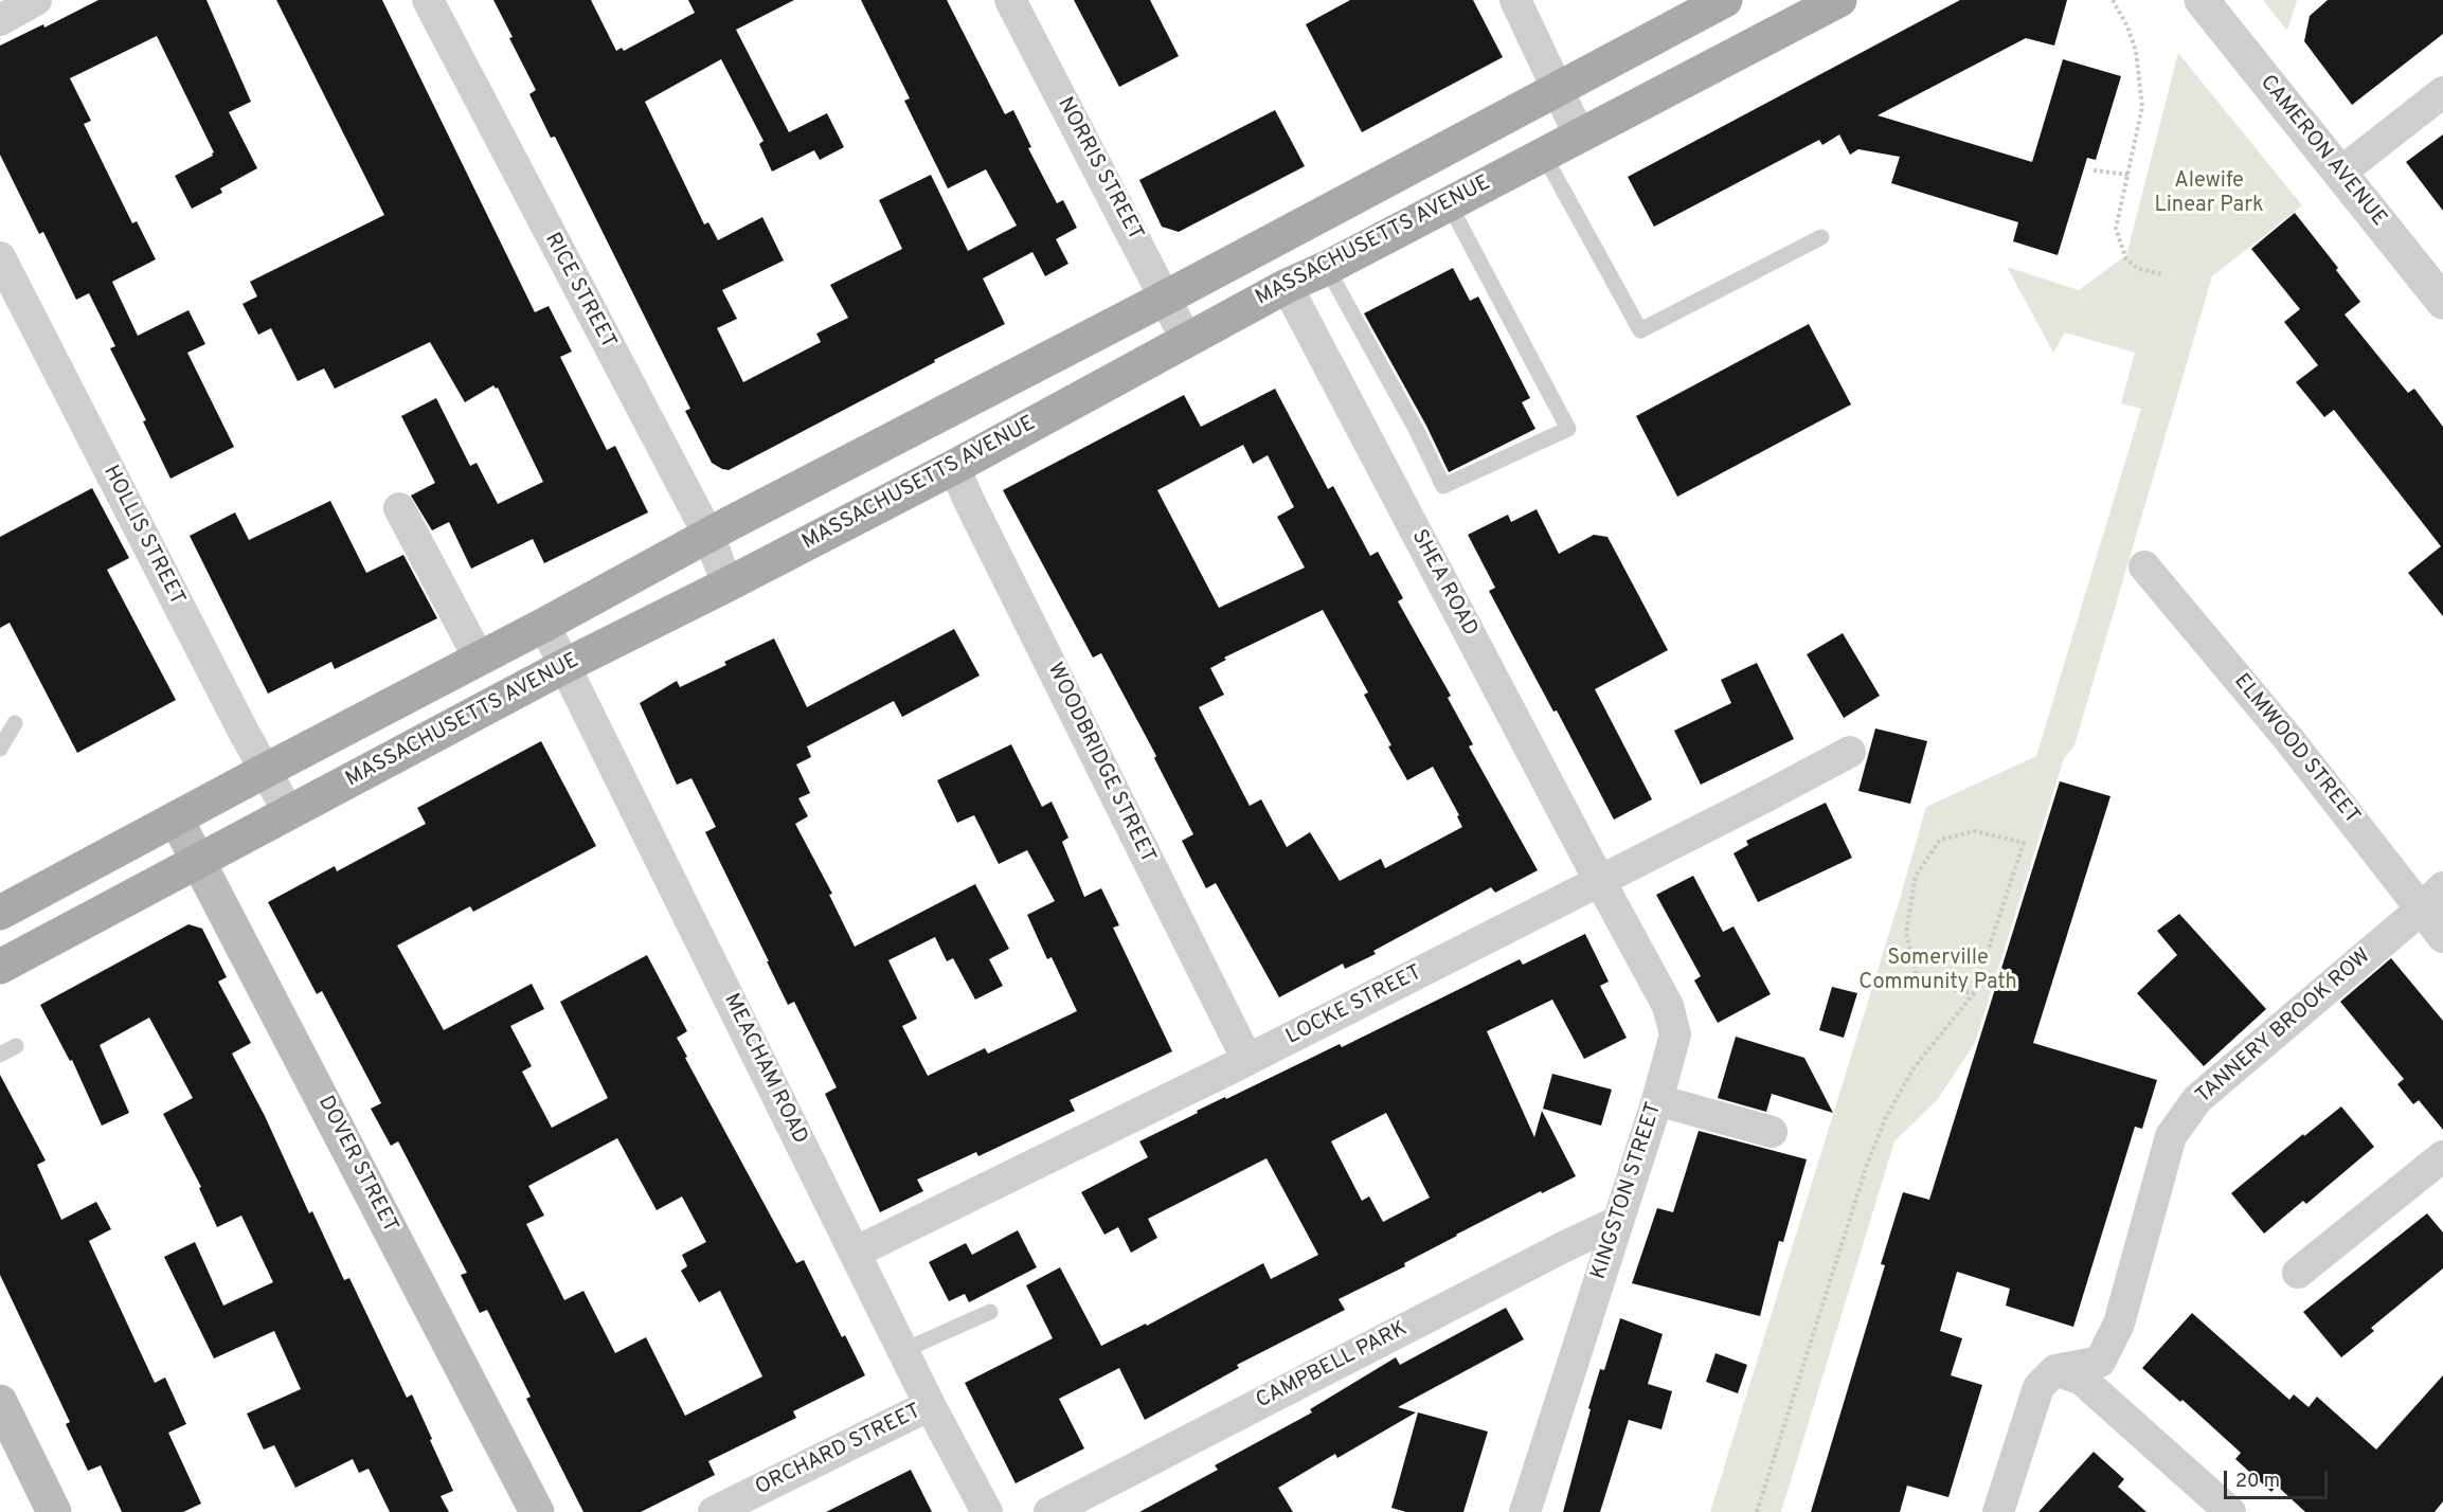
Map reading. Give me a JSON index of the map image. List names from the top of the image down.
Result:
{
  "streets": {
    "main road": ["MASSACHUSETTS AVENUE", "DOVER STREET"],
    "street": [
      "CAMERON AVENUE",
      "NORRIS STREET",
      "RICE STREET",
      "HOLLIS STREET",
      "SHEA ROAD",
      "ELMWOOD STREET",
      "WOODBRIDGE STREET",
      "LOCKE STREET",
      "TANNERY BROOK ROW",
      "MEACHAM ROAD",
      "KINGSTON STREET",
      "CAMPBELL PARK",
      "ORCHARD STREET"
    ]
  },
  "crossings": [
    ["NORRIS STREET", "MASSACHUSETTS AVENUE"],
    ["MASSACHUSETTS AVENUE", "RICE STREET"],
    ["MASSACHUSETTS AVENUE", "HOLLIS STREET"],
    ["MASSACHUSETTS AVENUE", "SHEA ROAD"],
    ["MASSACHUSETTS AVENUE", "WOODBRIDGE STREET"],
    ["MASSACHUSETTS AVENUE", "MEACHAM ROAD"],
    ["MASSACHUSETTS AVENUE", "DOVER STREET"],
    ["SHEA ROAD", "LOCKE STREET"],
    ["SHEA ROAD", "KINGSTON STREET"],
    ["ELMWOOD STREET", "TANNERY BROOK ROW"],
    ["WOODBRIDGE STREET", "LOCKE STREET"],
    ["LOCKE STREET", "MEACHAM ROAD"],
    ["LOCKE STREET", "KINGSTON STREET"],
    ["MEACHAM ROAD", "ORCHARD STREET"],
    ["KINGSTON STREET", "CAMPBELL PARK"]
  ],
  "parks": ["Alewife Linear Park", "Somerville Community Path"],
  "scale_bar": "20 m"
}
